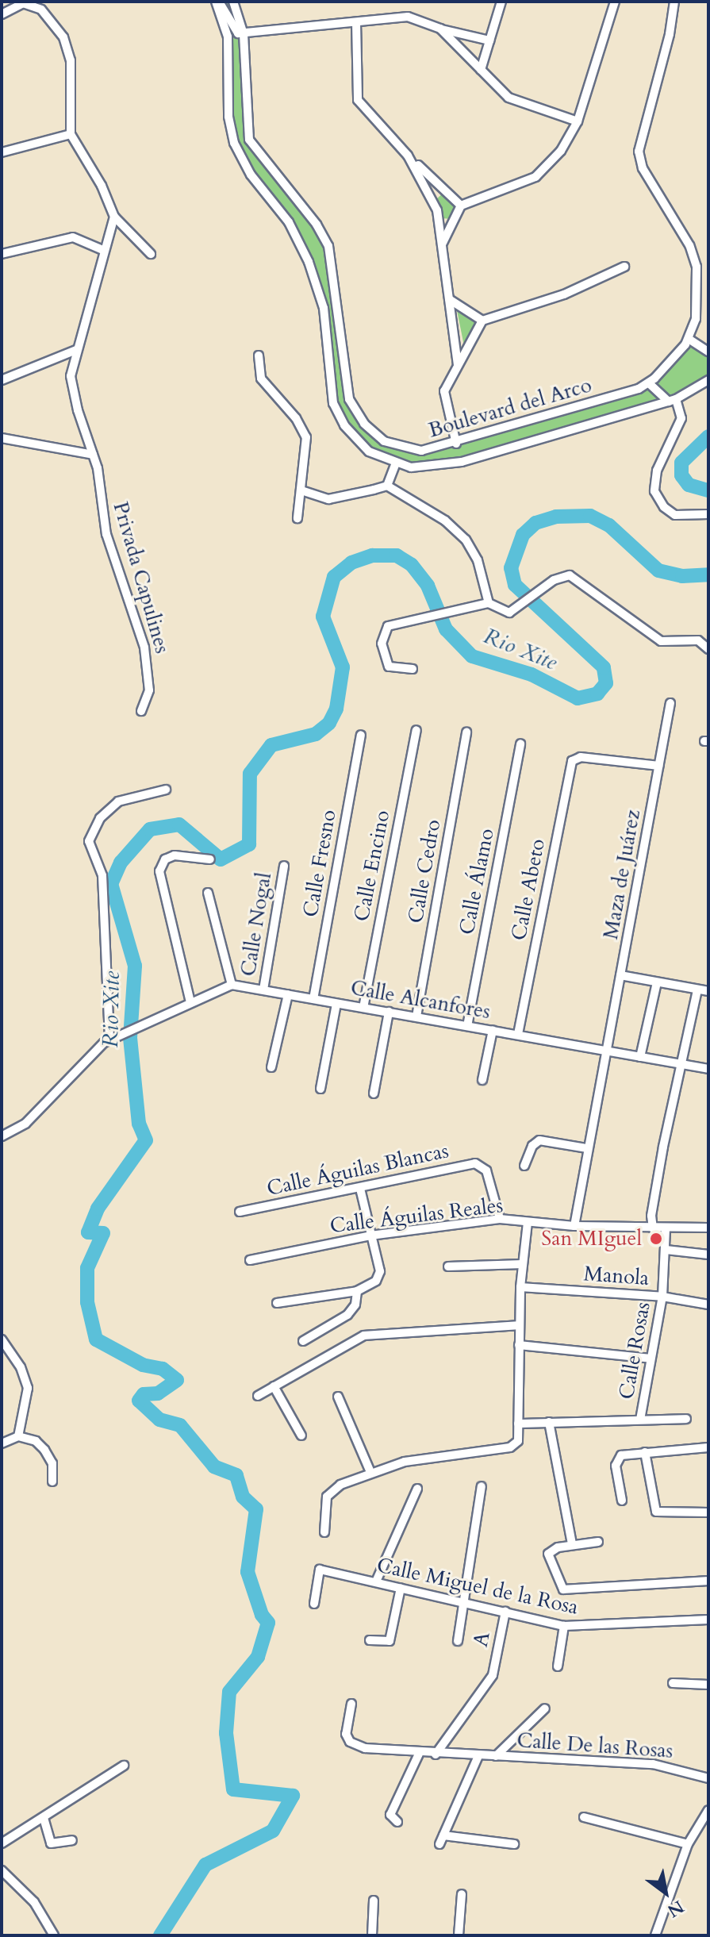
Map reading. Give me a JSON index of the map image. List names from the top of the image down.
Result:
{
  "streets": {
    "street": [
      "Boulevard del Arco",
      "Privada Capulines",
      "Calle Fresno",
      "Calle Encino",
      "Calle Cedro",
      "Maza de Juárez",
      "Calle Álamo",
      "Calle Abeto",
      "Calle Nogal",
      "Calle Alcanfores",
      "Calle Águilas Blancas",
      "Calle Águilas Reales",
      "Manola",
      "Calle Rosas",
      "Calle Miguel de la Rosa",
      "A",
      "Calle De las Rosas"
    ]
  },
  "crossings": [
    ["Calle Fresno", "Calle Alcanfores"],
    ["Calle Encino", "Calle Alcanfores"],
    ["Calle Cedro", "Calle Alcanfores"],
    ["Maza de Juárez", "Calle Abeto"],
    ["Maza de Juárez", "Calle Alcanfores"],
    ["Maza de Juárez", "Calle Águilas Reales"],
    ["Calle Álamo", "Calle Alcanfores"],
    ["Calle Abeto", "Calle Alcanfores"],
    ["Calle Nogal", "Calle Alcanfores"],
    ["Calle Águilas Blancas", "Calle Águilas Reales"],
    ["Calle Águilas Reales", "Calle Rosas"],
    ["Manola", "Calle Rosas"],
    ["Calle Miguel de la Rosa", "A"],
    ["A", "Calle De las Rosas"]
  ],
  "water": ["Rio Xite"],
  "places": ["San MIguel"],
  "north": "bottom right"
}
